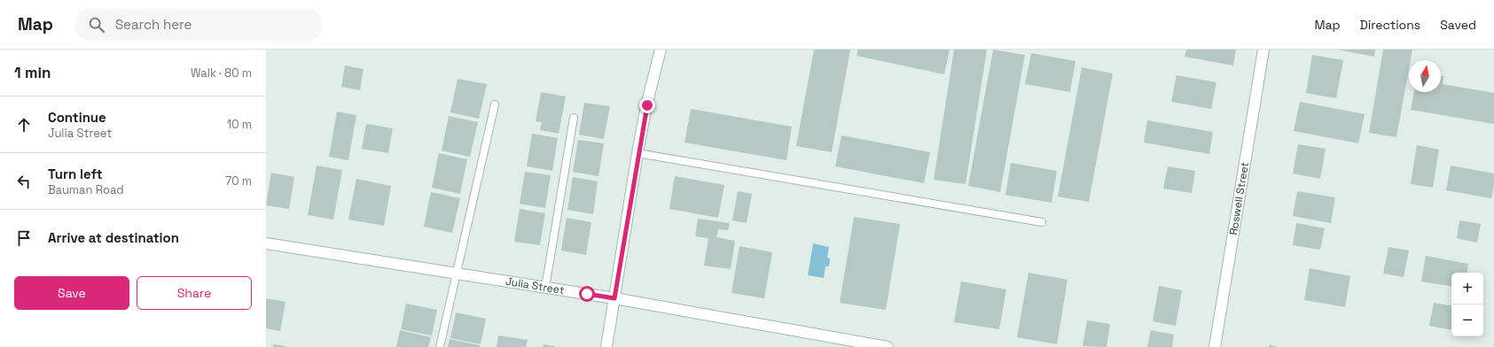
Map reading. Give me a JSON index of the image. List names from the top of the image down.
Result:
{
  "streets": {
    "street": ["Roswell Street", "Julia Street"]
  },
  "north": "top",
  "page": {
    "header": "Map",
    "search": "Search here",
    "nav": ["Map", "Directions", "Saved"],
    "heading": ["1 min", "Walk · 80 m"],
    "list": [
      ["Continue", "Julia Street", "10 m"],
      ["Turn left", "Bauman Road", "70 m"],
      "Arrive at destination"
    ],
    "buttons": ["Save", "Share"],
    "map_buttons": ["+", "−"]
  }
}
